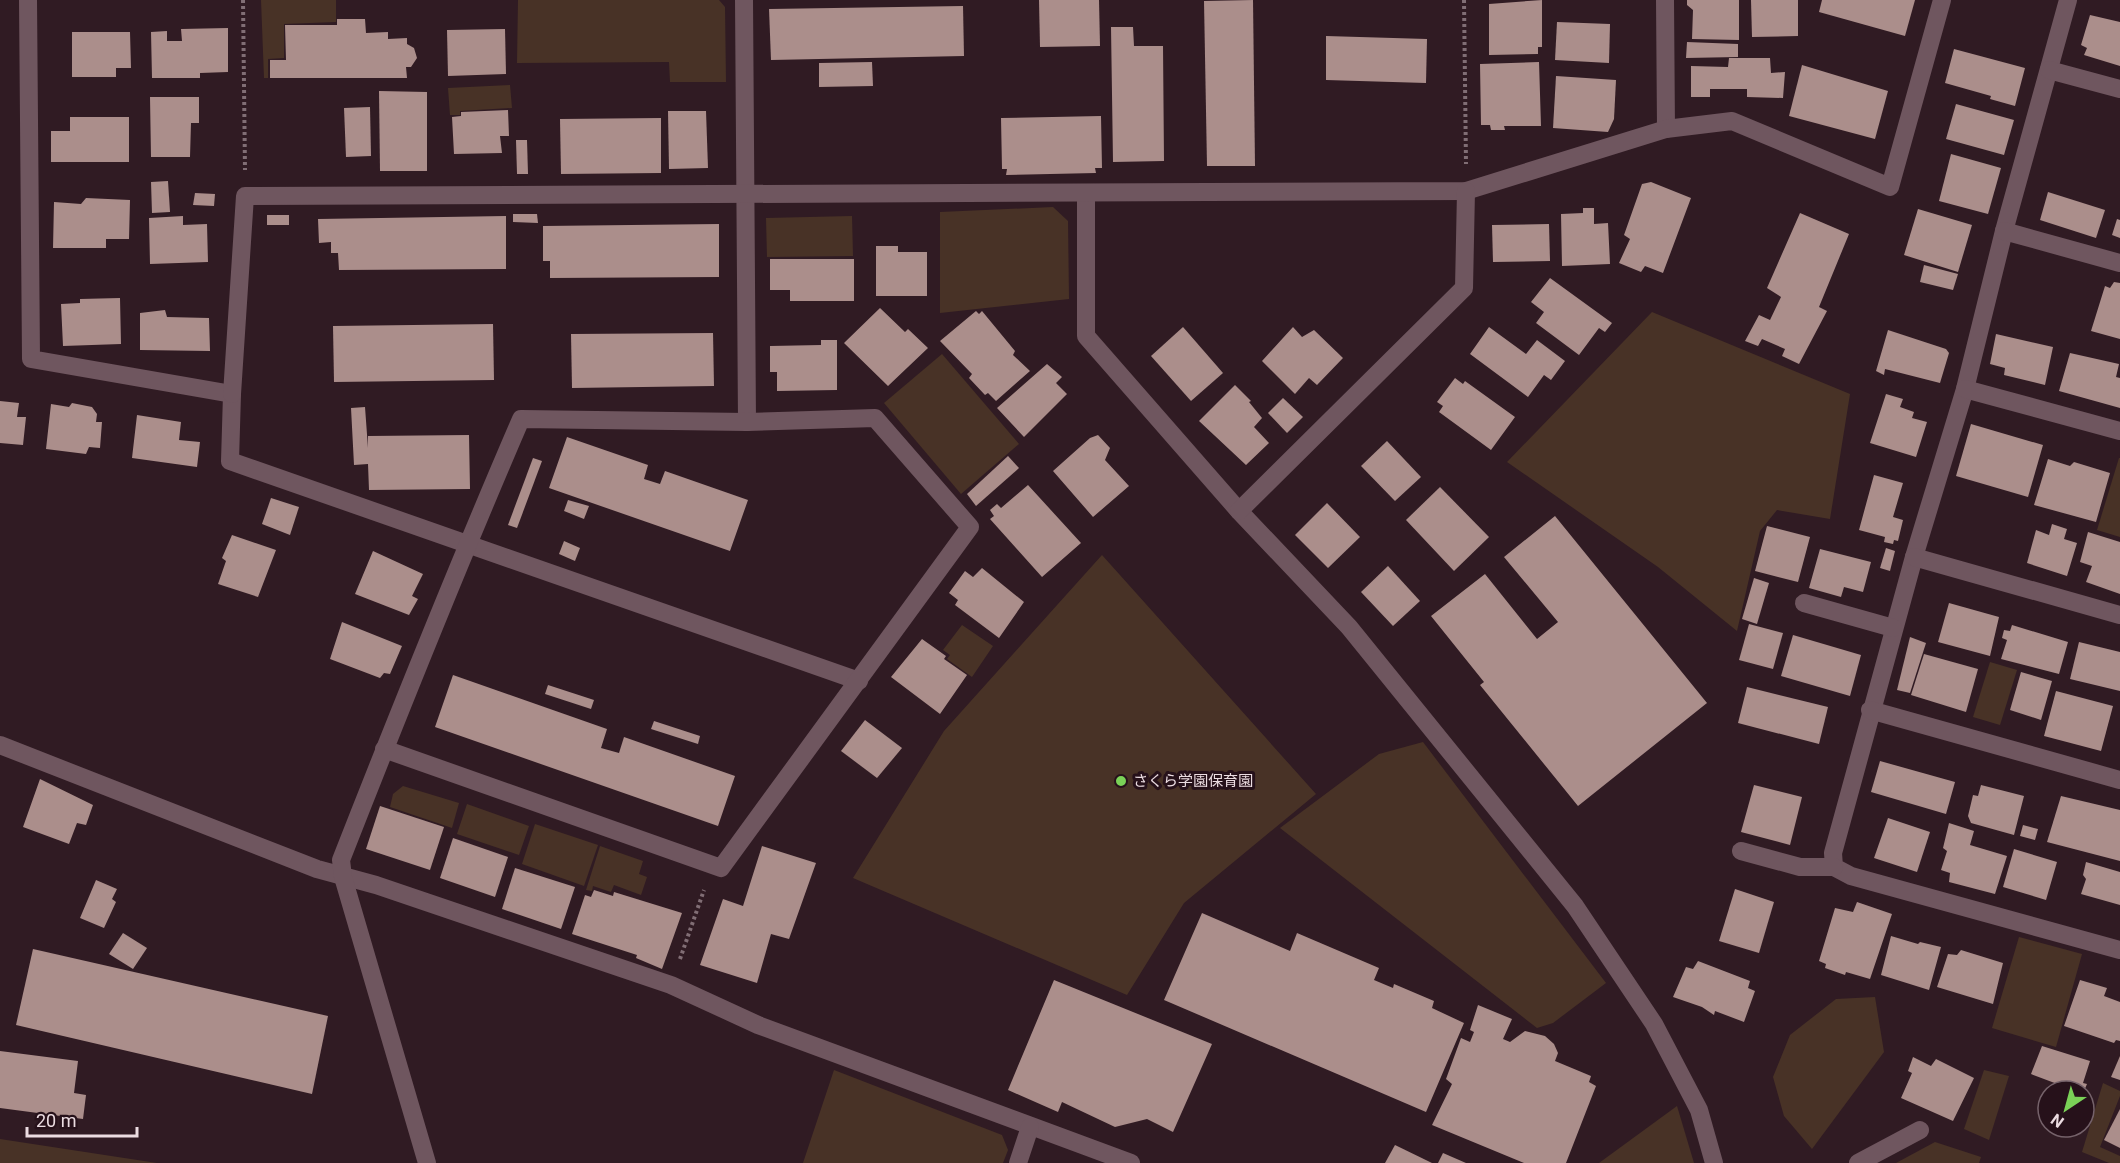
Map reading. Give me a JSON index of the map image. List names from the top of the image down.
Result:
{
  "places": ["さくら学園保育園"],
  "scale_bar": "20 m",
  "north": "bottom left"
}
